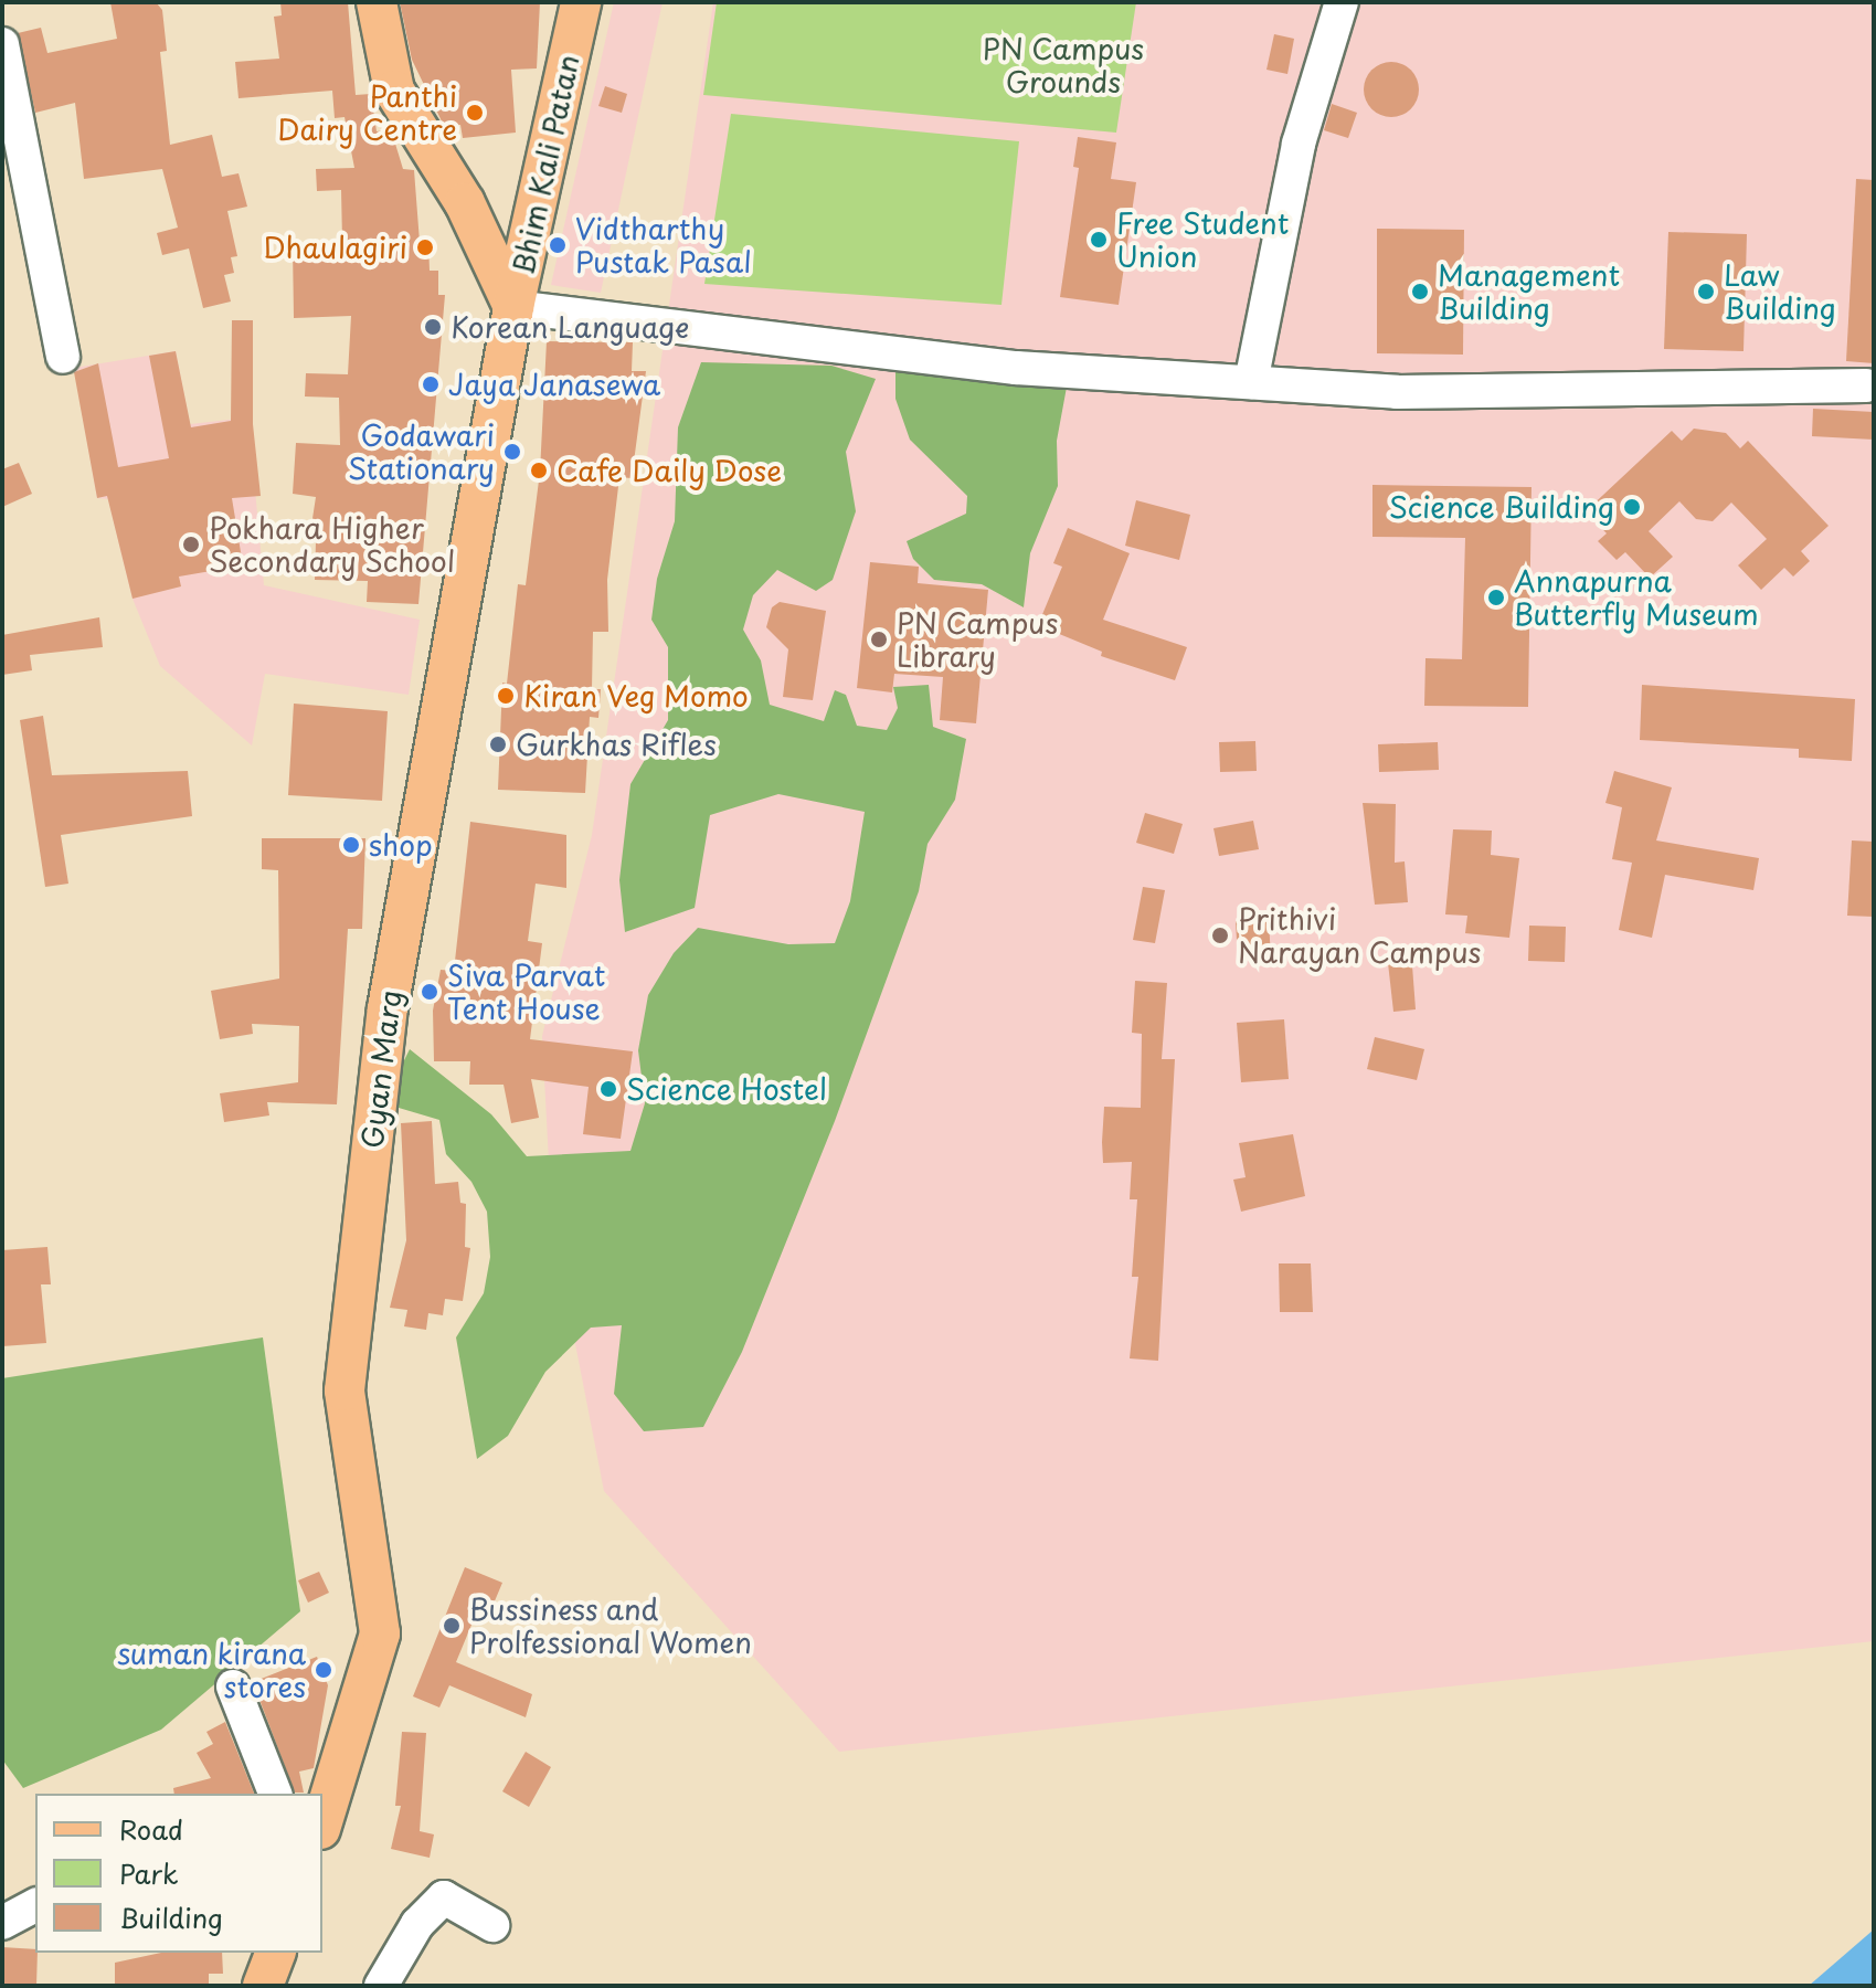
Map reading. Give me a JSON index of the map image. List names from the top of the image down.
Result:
{
  "streets": {
    "main road": ["Bhim Kali Patan", "Gyan Marg"]
  },
  "crossings": [
    ["Bhim Kali Patan", "Gyan Marg"]
  ],
  "parks": ["PN Campus Grounds"],
  "places": [
    "Panthi Dairy Centre",
    "Free Student Union",
    "Vidtharthy Pustak Pasal",
    "Dhaulagiri",
    "Management Building",
    "Law Building",
    "Korean Language",
    "Jaya Janasewa",
    "Godawari Stationary",
    "Cafe Daily Dose",
    "Science Building",
    "Pokhara Higher Secondary School",
    "Annapurna Butterfly Museum",
    "PN Campus Library",
    "Kiran Veg Momo",
    "Gurkhas Rifles",
    "shop",
    "Prithivi Narayan Campus",
    "Siva Parvat Tent House",
    "Science Hostel",
    "Bussiness and Prolfessional Women",
    "suman kirana stores"
  ],
  "legend": ["Road", "Park", "Building"]
}
